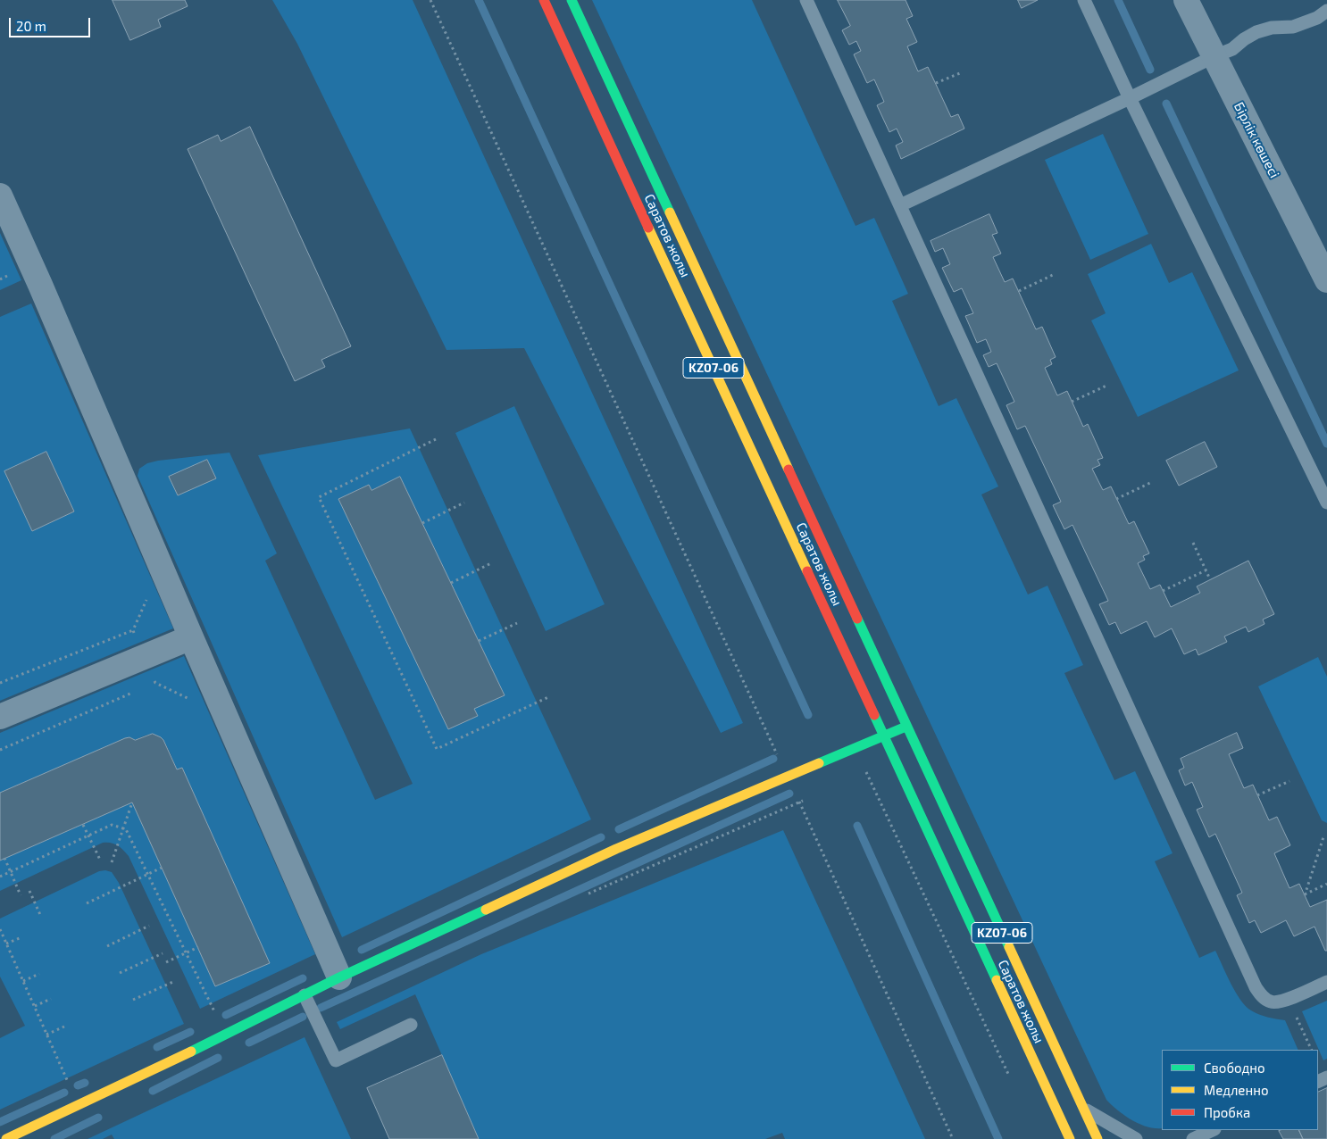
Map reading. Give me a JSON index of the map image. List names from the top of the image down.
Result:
{
  "streets": {
    "main road": ["Саратов жолы", "KZ07-06"],
    "street": ["Бірлік көшесі"]
  },
  "legend": ["Свободно", "Медленно", "Пробка"],
  "scale_bar": "20 m"
}
